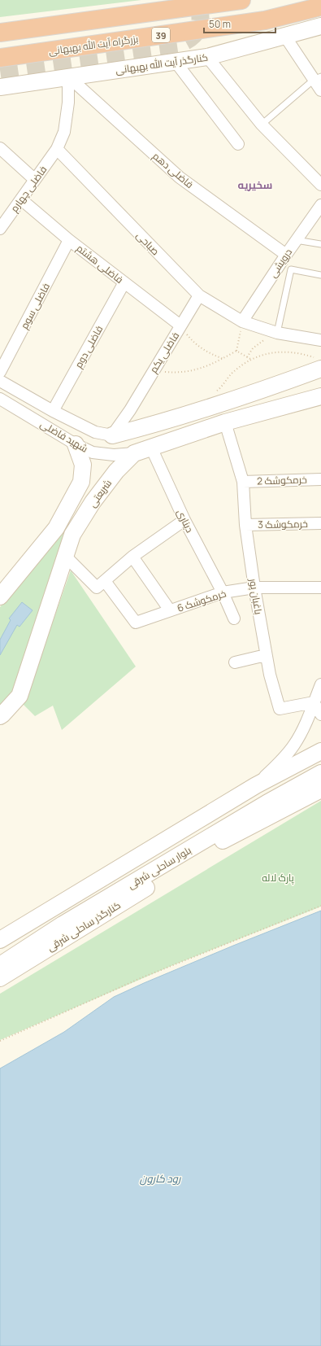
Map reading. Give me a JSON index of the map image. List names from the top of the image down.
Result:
{
  "streets": {
    "highway": ["39", "بزرگراه آیت الله بهبهانی"],
    "main road": [
      "کنارگذر آیت الله بهبهانی",
      "شریعتی",
      "بلوار ساحلی شرقی",
      "کنارگذر ساحلی شرقی"
    ],
    "street": [
      "فاضلی دهم",
      "فاضلی چهارم",
      "صباحی",
      "درویشی",
      "فاضلی هشتم",
      "فاضلی سوم",
      "فاضلی دوم",
      "فاضلی یکم",
      "شهید فاضلی",
      "خرمکوشک 2",
      "دیناری",
      "خرمکوشک 3",
      "باغبان پور",
      "خرمکوشک 6"
    ]
  },
  "crossings": [
    ["کنارگذر آیت الله بهبهانی", "فاضلی دهم"],
    ["فاضلی دهم", "درویشی"],
    ["فاضلی چهارم", "صباحی"],
    ["فاضلی چهارم", "فاضلی هشتم"],
    ["صباحی", "درویشی"],
    ["صباحی", "فاضلی یکم"],
    ["فاضلی هشتم", "فاضلی سوم"],
    ["فاضلی هشتم", "فاضلی دوم"],
    ["فاضلی هشتم", "فاضلی یکم"],
    ["فاضلی دوم", "شهید فاضلی"],
    ["فاضلی یکم", "شهید فاضلی"],
    ["شهید فاضلی", "شریعتی"],
    ["خرمکوشک 2", "باغبان پور"],
    ["دیناری", "خرمکوشک 6"],
    ["خرمکوشک 3", "باغبان پور"],
    ["باغبان پور", "خرمکوشک 6"],
    ["بلوار ساحلی شرقی", "کنارگذر ساحلی شرقی"]
  ],
  "districts": ["سخیریه"],
  "water": ["رود کارون"],
  "parks": ["پارک لاله"],
  "scale_bar": "50 m"
}
